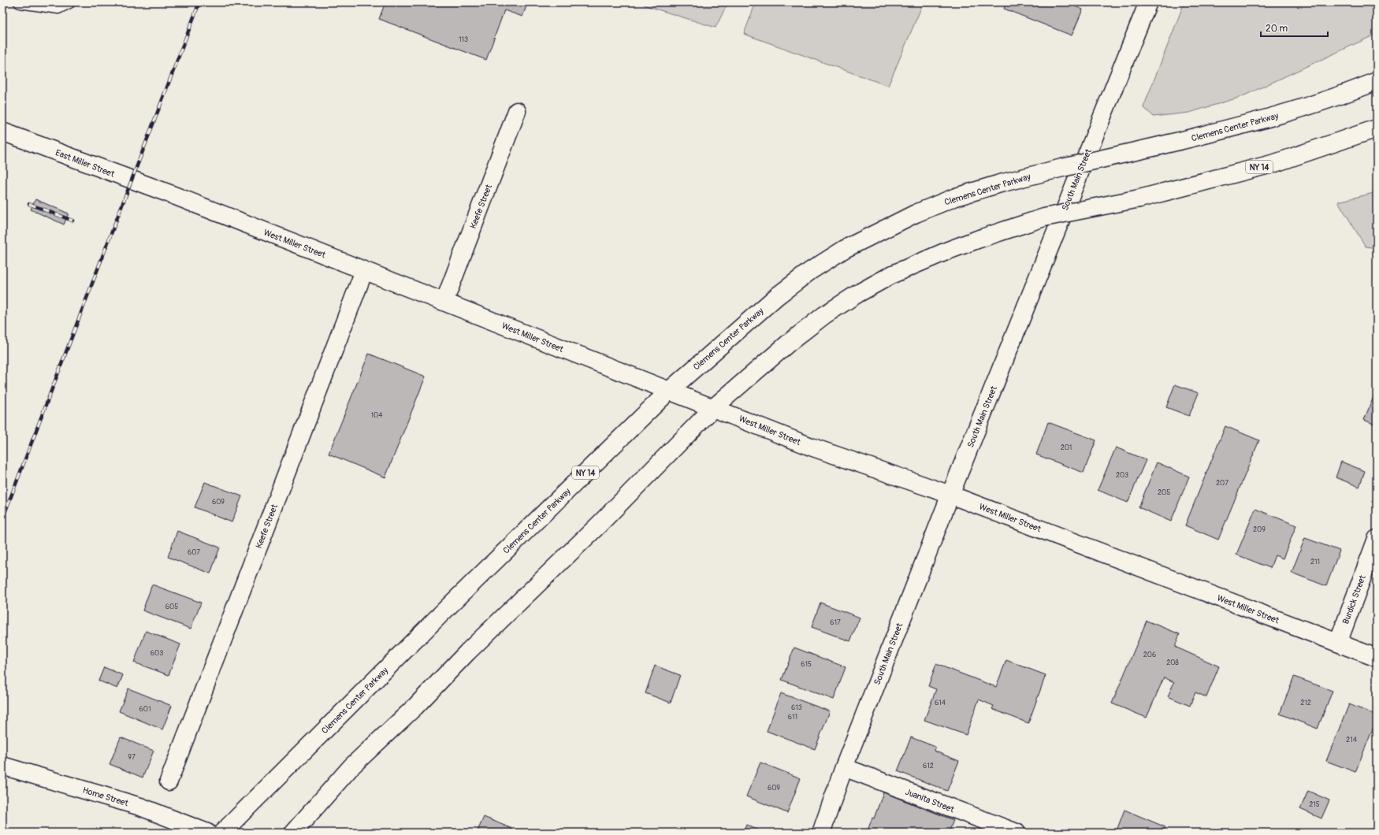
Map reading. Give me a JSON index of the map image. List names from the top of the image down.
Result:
{
  "streets": {
    "street": [
      "Clemens Center Parkway",
      "East Miller Street",
      "NY 14",
      "South Main Street",
      "Keefe Street",
      "West Miller Street",
      "Burdick Street",
      "Home Street",
      "Juanita Street"
    ]
  },
  "crossings": [
    ["Clemens Center Parkway", "West Miller Street"],
    ["East Miller Street", "West Miller Street"],
    ["NY 14", "West Miller Street"],
    ["South Main Street", "West Miller Street"],
    ["South Main Street", "Juanita Street"],
    ["Keefe Street", "West Miller Street"],
    ["West Miller Street", "Burdick Street"]
  ],
  "house_numbers": [
    "113",
    "104",
    "201",
    "203",
    "207",
    "205",
    "609",
    "209",
    "607",
    "211",
    "605",
    "617",
    "603",
    "206",
    "208",
    "615",
    "614",
    "212",
    "613",
    "601",
    "611",
    "214",
    "97",
    "612",
    "609",
    "215"
  ],
  "scale_bar": "20 m"
}
